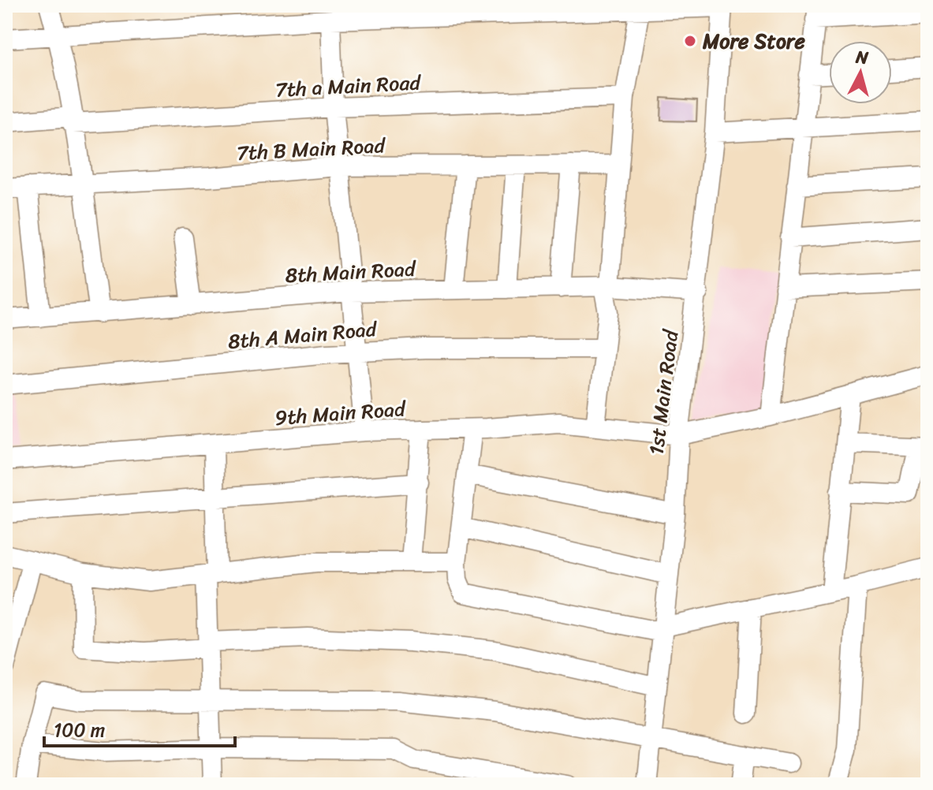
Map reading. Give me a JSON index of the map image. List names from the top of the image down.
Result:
{
  "streets": {
    "street": [
      "7th a Main Road",
      "7th B Main Road",
      "8th Main Road",
      "8th A Main Road",
      "1st Main Road",
      "9th Main Road"
    ]
  },
  "crossings": [
    ["8th Main Road", "1st Main Road"],
    ["1st Main Road", "9th Main Road"]
  ],
  "places": ["More Store"],
  "scale_bar": "100 m",
  "north": "top"
}
